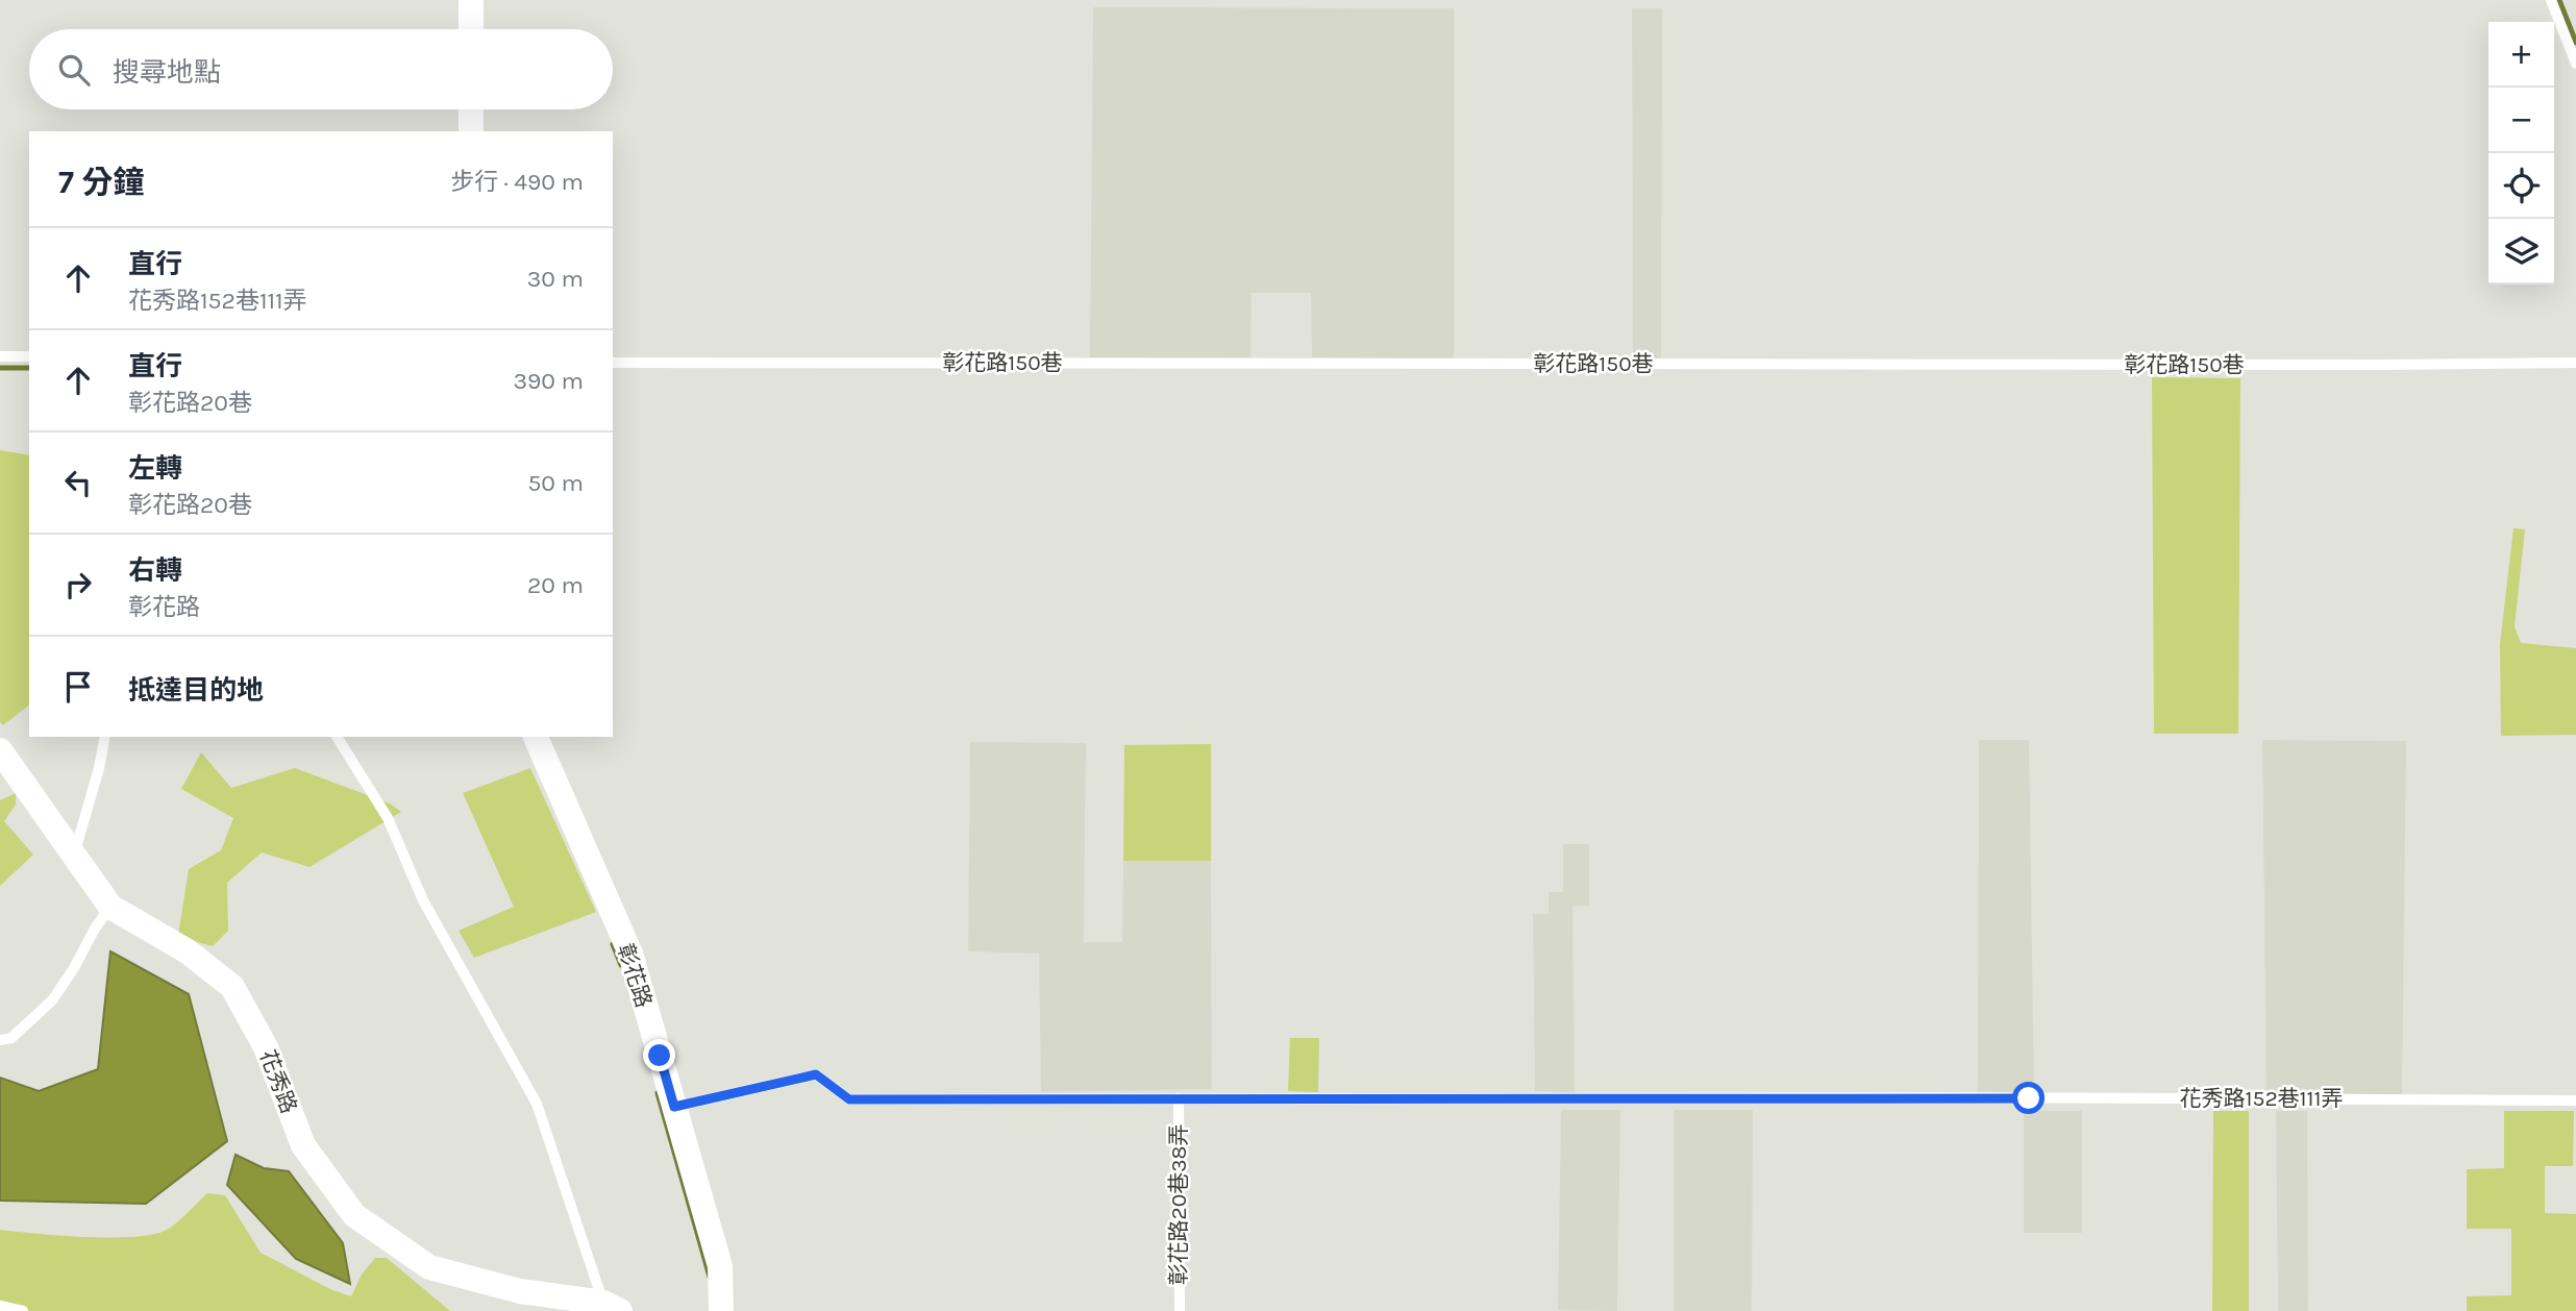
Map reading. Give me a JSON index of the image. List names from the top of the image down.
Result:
{
  "streets": {
    "street": ["彰花路", "花秀路"],
    "lane": ["彰花路150巷", "花秀路152巷111弄", "彰花路20巷38弄"]
  },
  "crossings": [
    ["彰花路", "花秀路152巷111弄"],
    ["花秀路152巷111弄", "彰花路20巷38弄"]
  ],
  "page": {
    "map_buttons": ["+", "−"],
    "search": "搜尋地點",
    "heading": ["7 分鐘", "步行 · 490 m"],
    "list": [
      ["直行", "花秀路152巷111弄", "30 m"],
      ["直行", "彰花路20巷", "390 m"],
      ["左轉", "彰花路20巷", "50 m"],
      ["右轉", "彰花路", "20 m"],
      "抵達目的地"
    ]
  }
}
